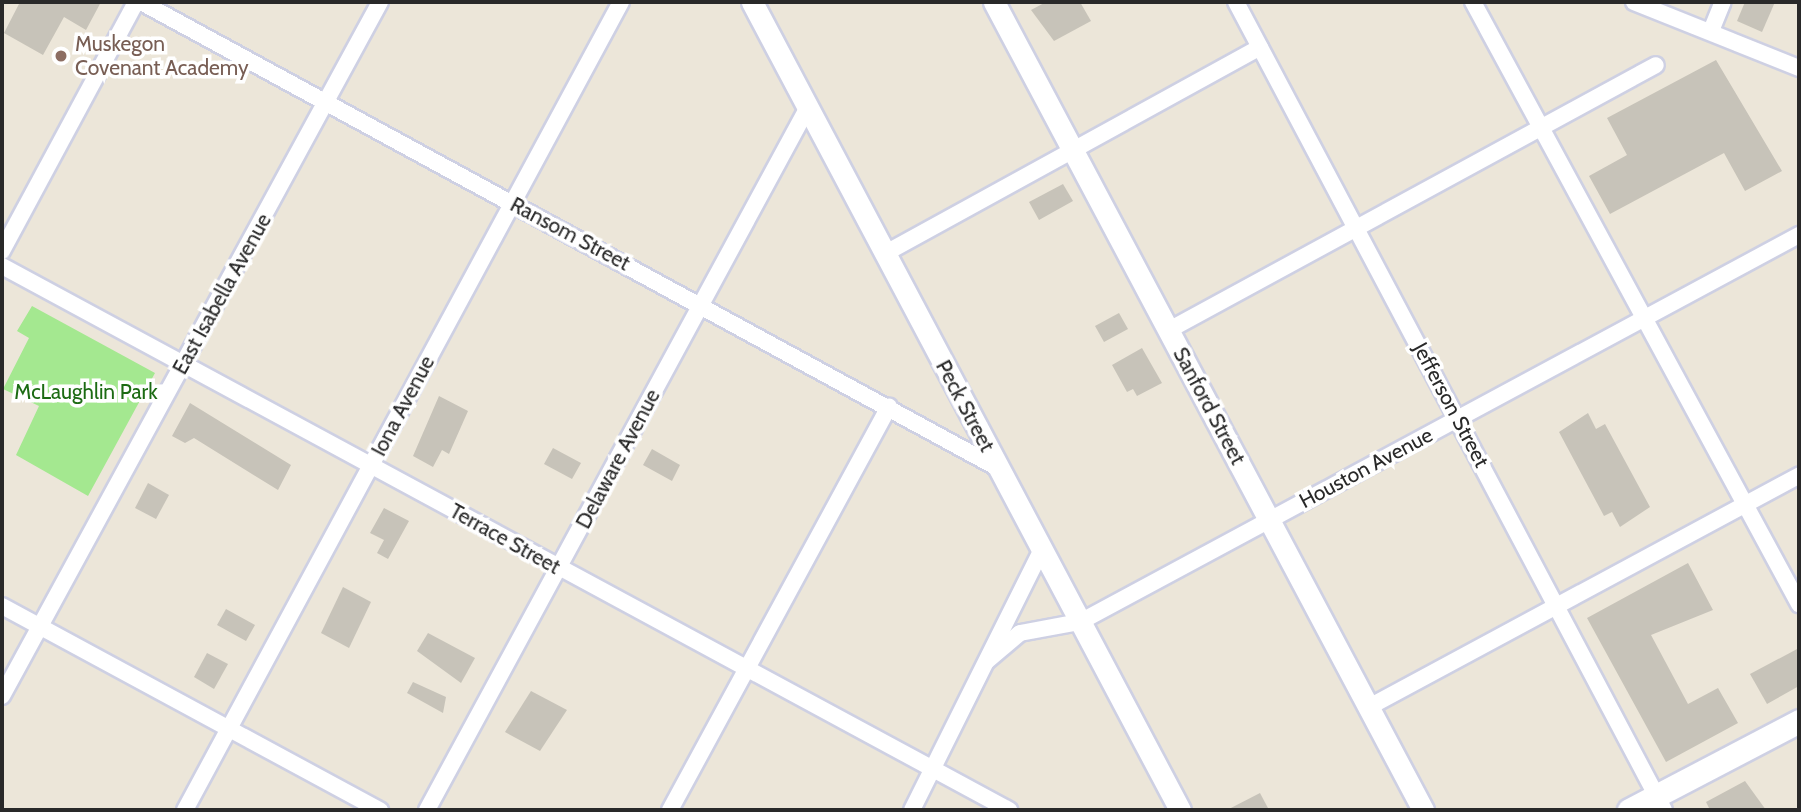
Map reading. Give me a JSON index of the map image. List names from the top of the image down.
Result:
{
  "streets": {
    "street": [
      "Ransom Street",
      "East Isabella Avenue",
      "Jefferson Street",
      "Iona Avenue",
      "Peck Street",
      "Sanford Street",
      "Delaware Avenue",
      "Houston Avenue",
      "Terrace Street"
    ]
  },
  "crossings": [
    ["Ransom Street", "East Isabella Avenue"],
    ["Ransom Street", "Iona Avenue"],
    ["Ransom Street", "Peck Street"],
    ["Ransom Street", "Delaware Avenue"],
    ["East Isabella Avenue", "Terrace Street"],
    ["Jefferson Street", "Houston Avenue"],
    ["Iona Avenue", "Terrace Street"],
    ["Peck Street", "Delaware Avenue"],
    ["Peck Street", "Houston Avenue"],
    ["Sanford Street", "Houston Avenue"],
    ["Delaware Avenue", "Terrace Street"]
  ],
  "parks": ["McLaughlin Park"],
  "places": ["Muskegon Covenant Academy"]
}
